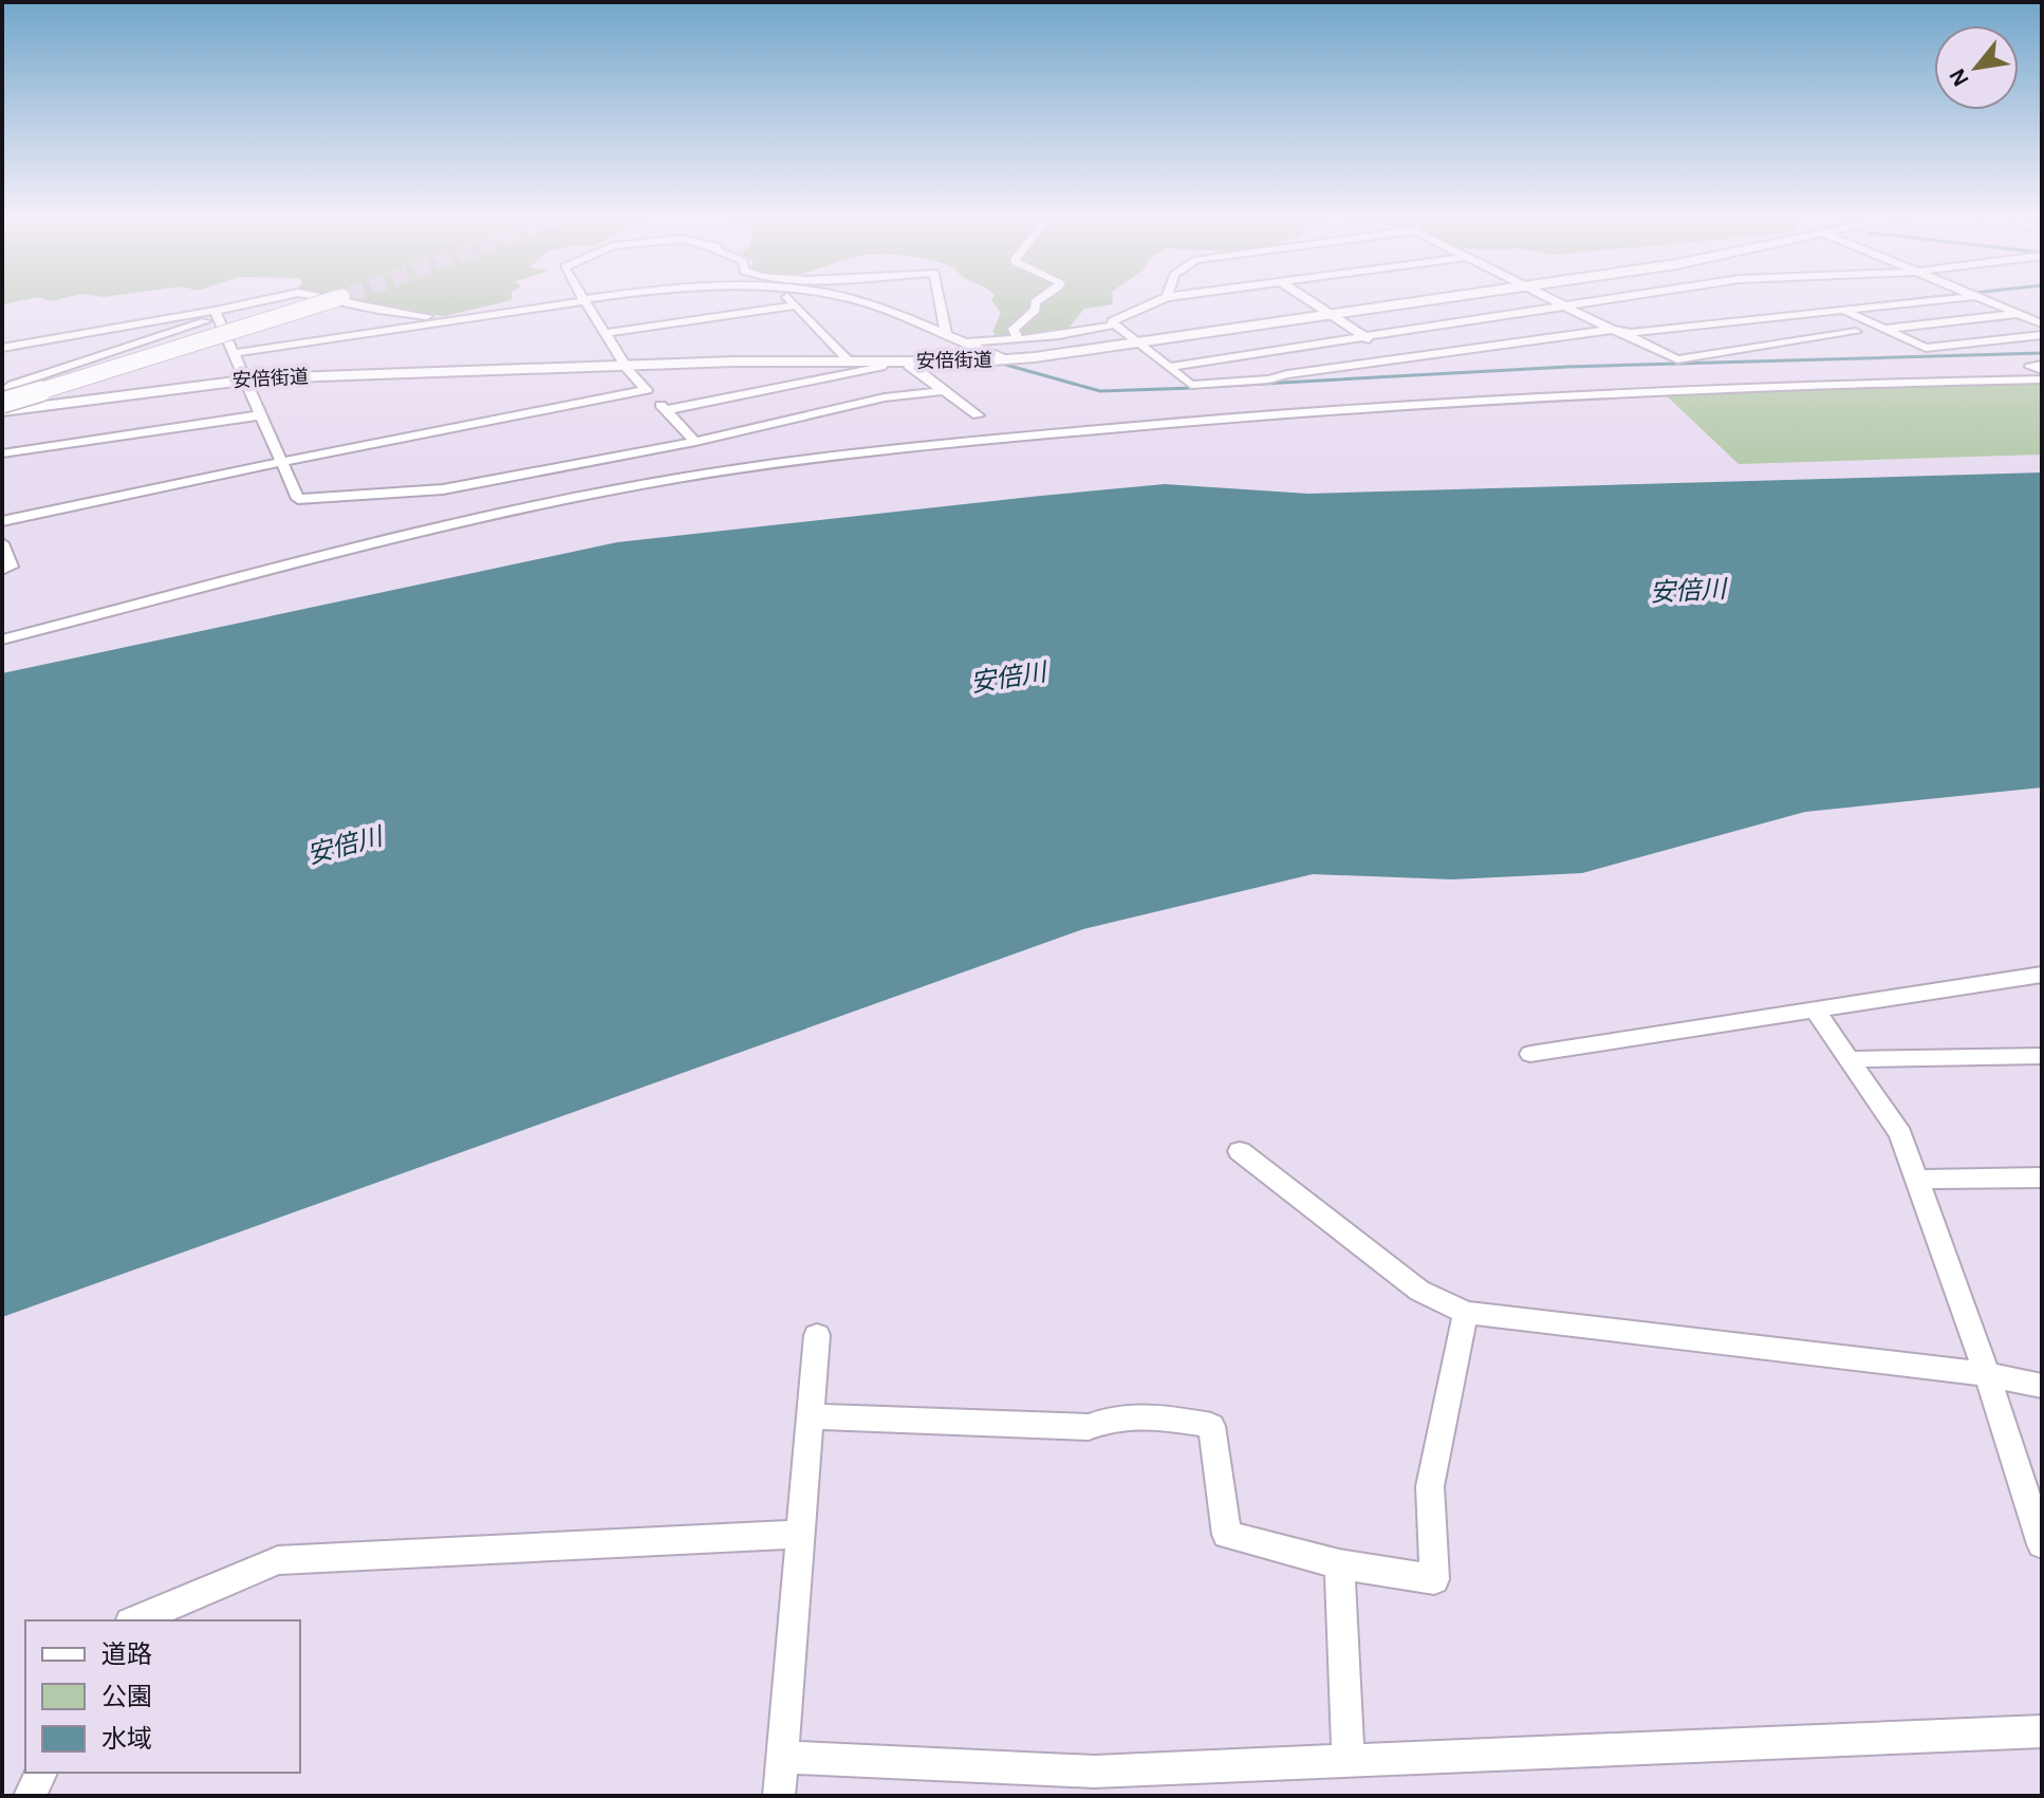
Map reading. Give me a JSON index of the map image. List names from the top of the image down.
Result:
{
  "streets": {
    "main road": ["安倍街道"]
  },
  "water": ["安倍川"],
  "legend": ["道路", "公園", "水域"],
  "north": "bottom left"
}
